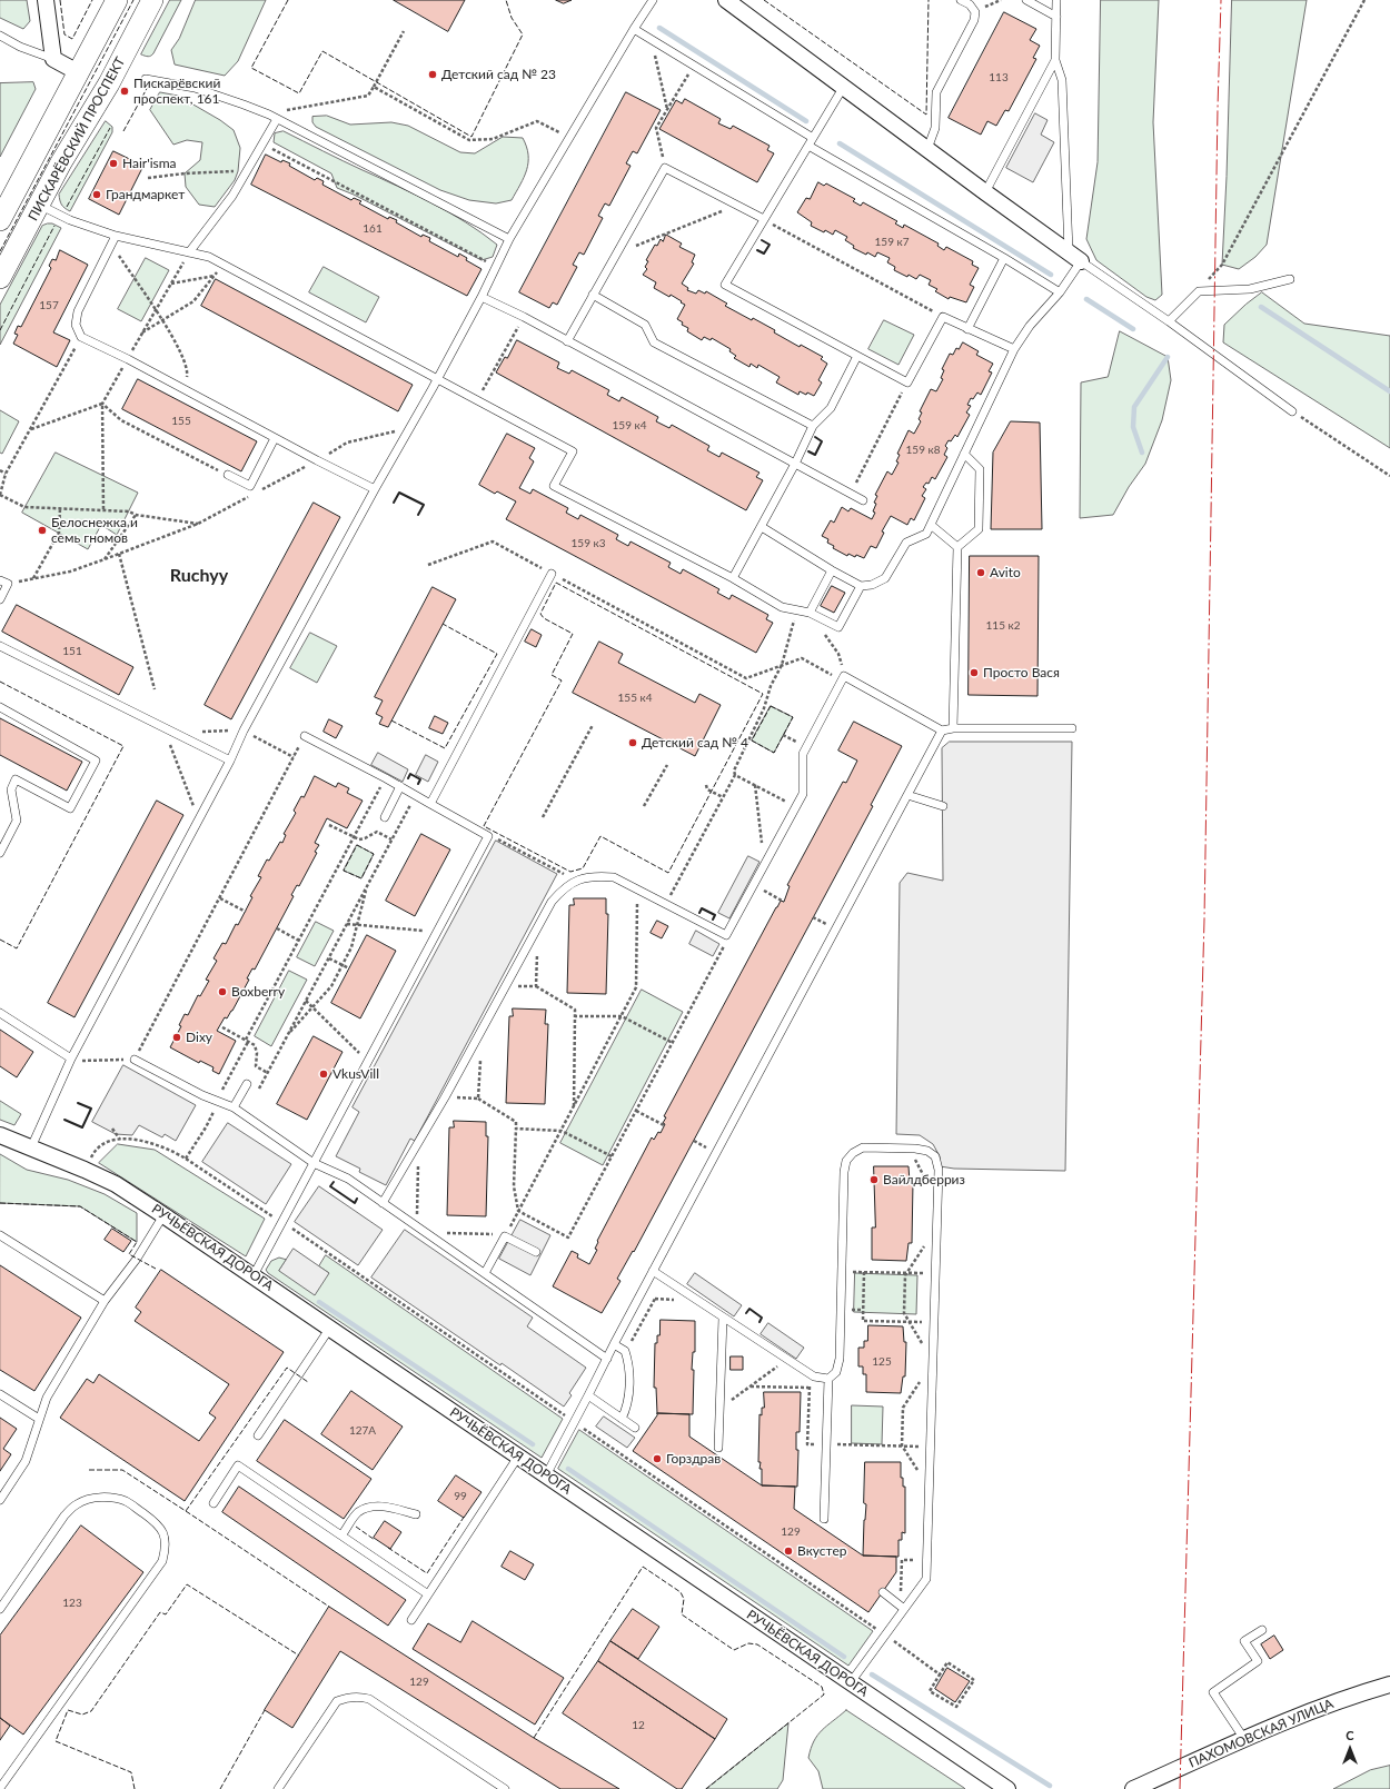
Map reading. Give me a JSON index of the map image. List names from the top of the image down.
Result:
{
  "streets": {
    "main road": ["ПИСКАРЁВСКИЙ ПРОСПЕКТ"],
    "street": ["РУЧЬЁВСКАЯ ДОРОГА", "ПАХОМОВСКАЯ УЛИЦА"]
  },
  "districts": ["Ruchyy"],
  "places": [
    "Детский сад № 23",
    "Пискарёвский проспект, 161",
    "Hair'isma",
    "Грандмаркет",
    "Белоснежка и семь гномов",
    "Avito",
    "Просто Вася",
    "Детский сад № 4",
    "Boxberry",
    "Dixy",
    "VkusVill",
    "Вайлдберриз",
    "Горздрав",
    "Вкустер"
  ],
  "house_numbers": [
    "113",
    "161",
    "159 к7",
    "157",
    "155",
    "159 к4",
    "159 к8",
    "159 к3",
    "115 к2",
    "151",
    "155 к4",
    "125",
    "127А",
    "99",
    "129",
    "123",
    "129",
    "12"
  ],
  "north": "top"
}
